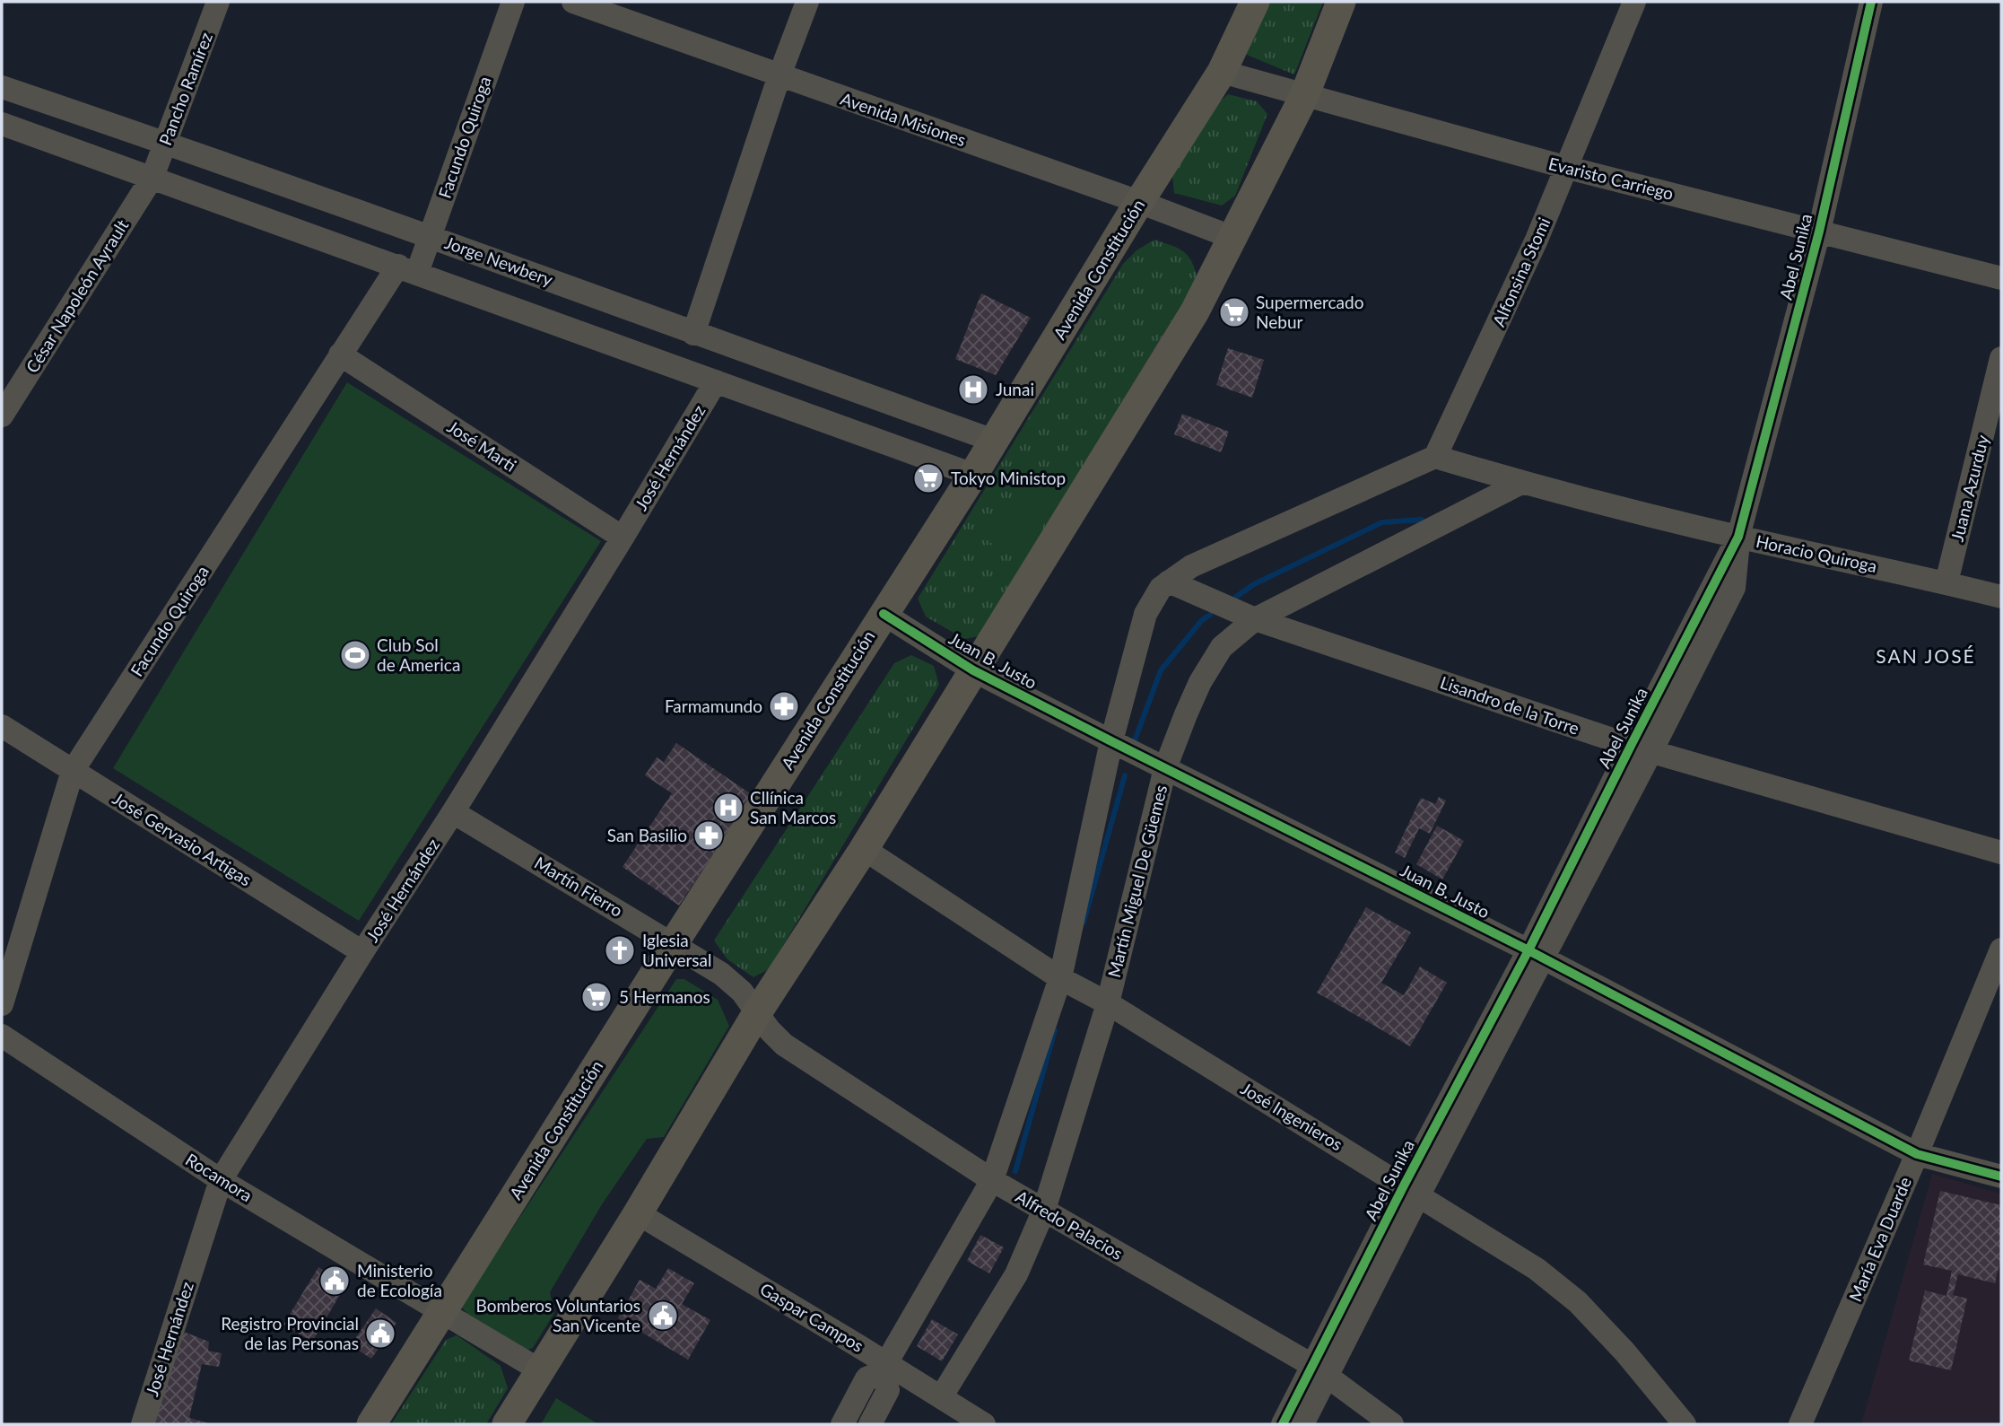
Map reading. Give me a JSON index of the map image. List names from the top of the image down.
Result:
{
  "streets": {
    "main road": ["Avenida Constitución"],
    "street": [
      "Pancho Ramírez",
      "Avenida Misiones",
      "Facundo Quiroga",
      "Evaristo Carriego",
      "Abel Sunika",
      "Jorge Newbery",
      "Alfonsina Stomi",
      "César Napoleón Ayrault",
      "José Marti",
      "José Hernández",
      "Juana Azurduy",
      "Horacio Quiroga",
      "Juan B. Justo",
      "Lisandro de la Torre",
      "José Gervasio Artigas",
      "Martín Miguel De Güemes",
      "Martín Fierro",
      "José Ingenieros",
      "Rocamora",
      "Alfredo Palacios",
      "María Eva Duarde",
      "Gaspar Campos"
    ]
  },
  "crossings": [
    ["Pancho Ramírez", "Jorge Newbery"],
    ["Pancho Ramírez", "César Napoleón Ayrault"],
    ["Avenida Misiones", "Avenida Constitución"],
    ["Facundo Quiroga", "Jorge Newbery"],
    ["Facundo Quiroga", "José Marti"],
    ["Facundo Quiroga", "José Gervasio Artigas"],
    ["Evaristo Carriego", "Abel Sunika"],
    ["Evaristo Carriego", "Avenida Constitución"],
    ["Evaristo Carriego", "Alfonsina Stomi"],
    ["Abel Sunika", "Horacio Quiroga"],
    ["Abel Sunika", "Juan B. Justo"],
    ["Abel Sunika", "Lisandro de la Torre"],
    ["Abel Sunika", "José Ingenieros"],
    ["Abel Sunika", "Alfredo Palacios"],
    ["Jorge Newbery", "Avenida Constitución"],
    ["Avenida Constitución", "Juan B. Justo"],
    ["Avenida Constitución", "Martín Fierro"],
    ["Avenida Constitución", "Rocamora"],
    ["José Marti", "José Hernández"],
    ["José Hernández", "José Gervasio Artigas"],
    ["José Hernández", "Martín Fierro"],
    ["José Hernández", "Rocamora"],
    ["Juana Azurduy", "Horacio Quiroga"],
    ["Horacio Quiroga", "Martín Miguel De Güemes"],
    ["Juan B. Justo", "Martín Miguel De Güemes"],
    ["Juan B. Justo", "María Eva Duarde"],
    ["Lisandro de la Torre", "Martín Miguel De Güemes"],
    ["Martín Miguel De Güemes", "José Ingenieros"],
    ["Martín Miguel De Güemes", "Alfredo Palacios"],
    ["Martín Miguel De Güemes", "Gaspar Campos"],
    ["Martín Fierro", "Alfredo Palacios"]
  ],
  "districts": ["SAN JOSÉ"],
  "places": {
    "supermarket": ["Supermercado Nebur", "Tokyo Ministop", "5 Hermanos"],
    "hospital": ["Junai", "Cllínica San Marcos"],
    "sports": ["Club Sol de America"],
    "pharmacy": ["Farmamundo", "San Basilio"],
    "church": ["Iglesia Universal"],
    "public building": ["Ministerio de Ecología", "Bomberos Voluntarios San Vicente", "Registro Provincial de las Personas"]
  }
}
